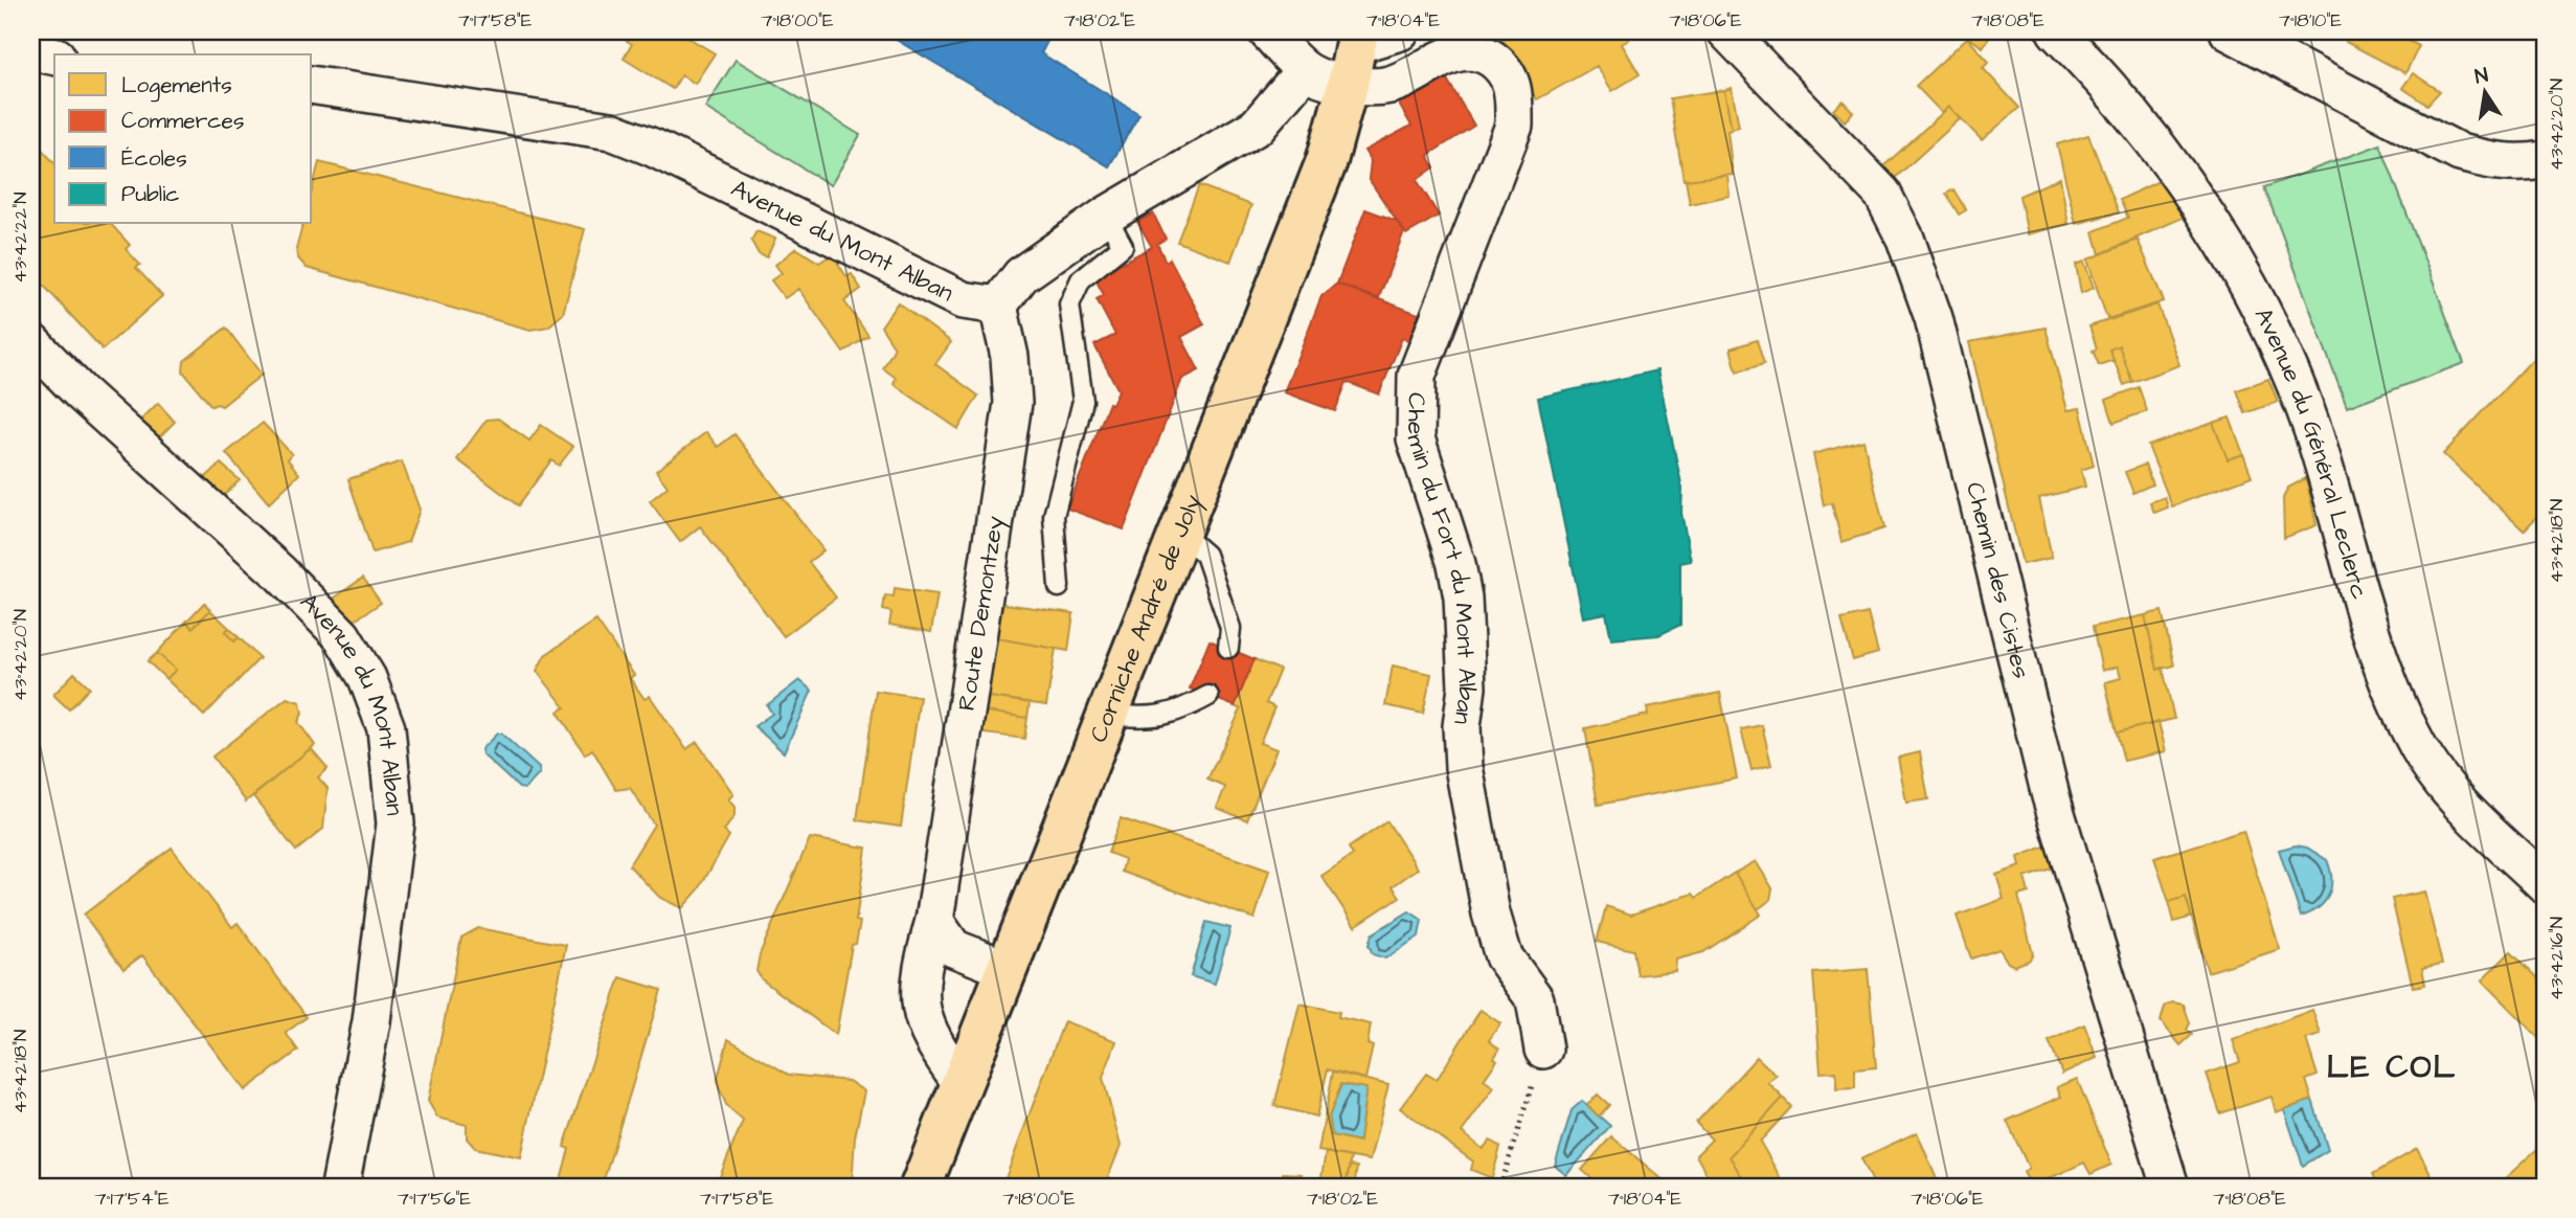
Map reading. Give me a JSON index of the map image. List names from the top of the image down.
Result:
{
  "streets": {
    "main road": ["Corniche André de Joly"],
    "street": [
      "Avenue du Mont Alban",
      "Avenue du Général Leclerc",
      "Chemin du Fort du Mont Alban",
      "Chemin des Cistes",
      "Route Demontzey"
    ]
  },
  "crossings": [
    ["Avenue du Mont Alban", "Route Demontzey"],
    ["Chemin du Fort du Mont Alban", "Corniche André de Joly"],
    ["Route Demontzey", "Corniche André de Joly"]
  ],
  "districts": ["LE COL"],
  "legend": [
    "Logements",
    "Commerces",
    "Écoles",
    "Public"
  ],
  "north": "top",
  "coordinates": [
    "7°17'58\"E",
    "7°18'00\"E",
    "7°18'02\"E",
    "7°18'04\"E",
    "7°18'06\"E",
    "7°18'08\"E",
    "7°18'10\"E",
    "43°42'20\"N",
    "43°42'22\"N",
    "43°42'18\"N",
    "43°42'16\"N",
    "7°17'54\"E",
    "7°17'56\"E"
  ]
}
